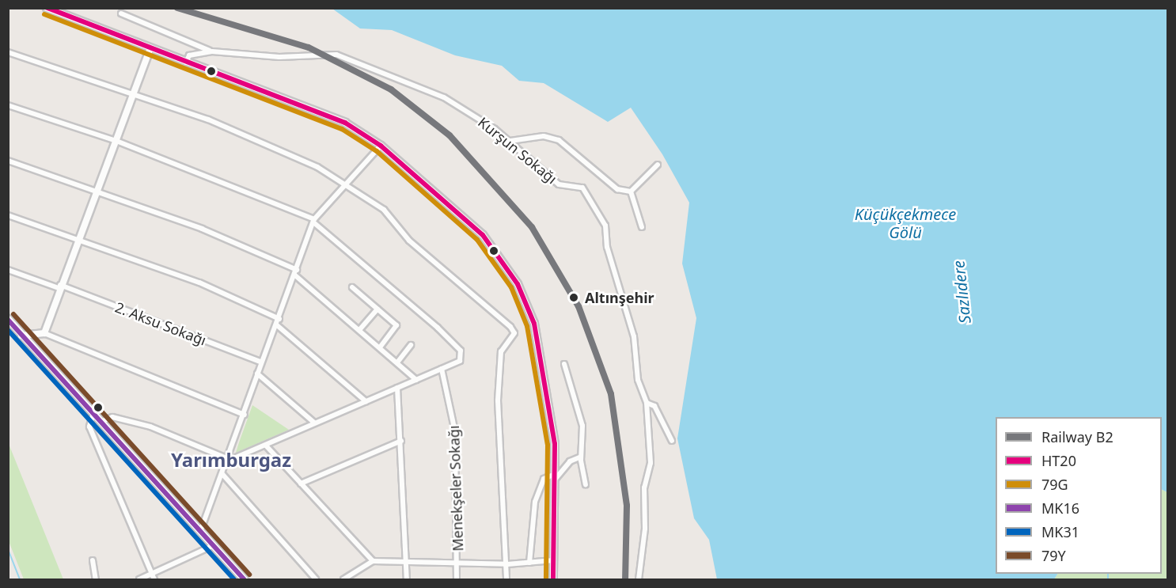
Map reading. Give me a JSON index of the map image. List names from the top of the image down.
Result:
{
  "streets": {
    "street": ["Kurşun Sokağı", "2. Aksu Sokağı", "Menekşeler Sokağı"]
  },
  "districts": ["Yarımburgaz"],
  "water": ["Küçükçekmece Gölü", "Sazlıdere"],
  "places": ["Altınşehir"],
  "lines": [
    "rail line B2",
    "transit line HT20",
    "transit line 79G",
    "transit line 79Y",
    "transit line MK16",
    "transit line MK31"
  ],
  "legend": [
    "Railway B2",
    "HT20",
    "79G",
    "MK16",
    "MK31",
    "79Y"
  ]
}
